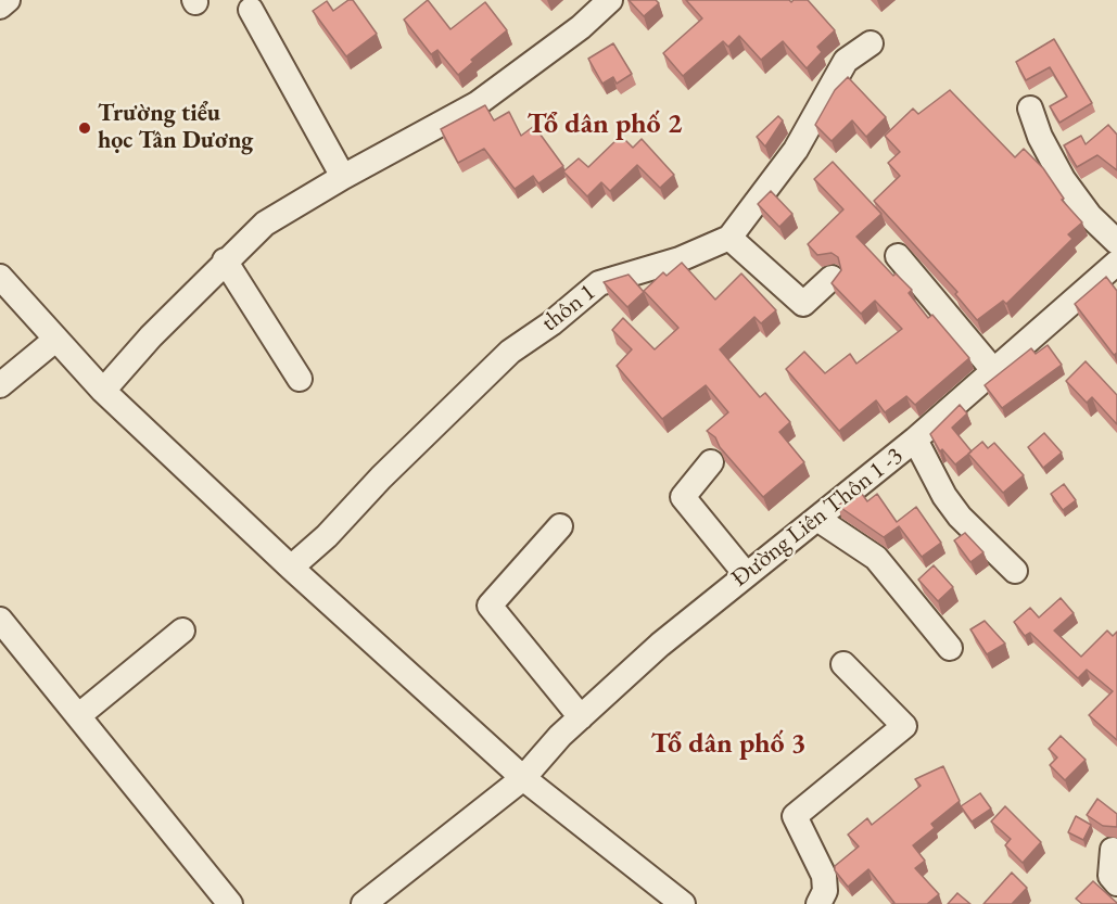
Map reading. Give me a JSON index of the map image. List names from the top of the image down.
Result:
{
  "streets": {
    "street": ["thôn 1", "Đường Liên Thôn 1 -3"]
  },
  "districts": ["Tổ dân phố 2", "Tổ dân phố 3"],
  "places": ["Trường tiểu học Tân Dương"]
}
